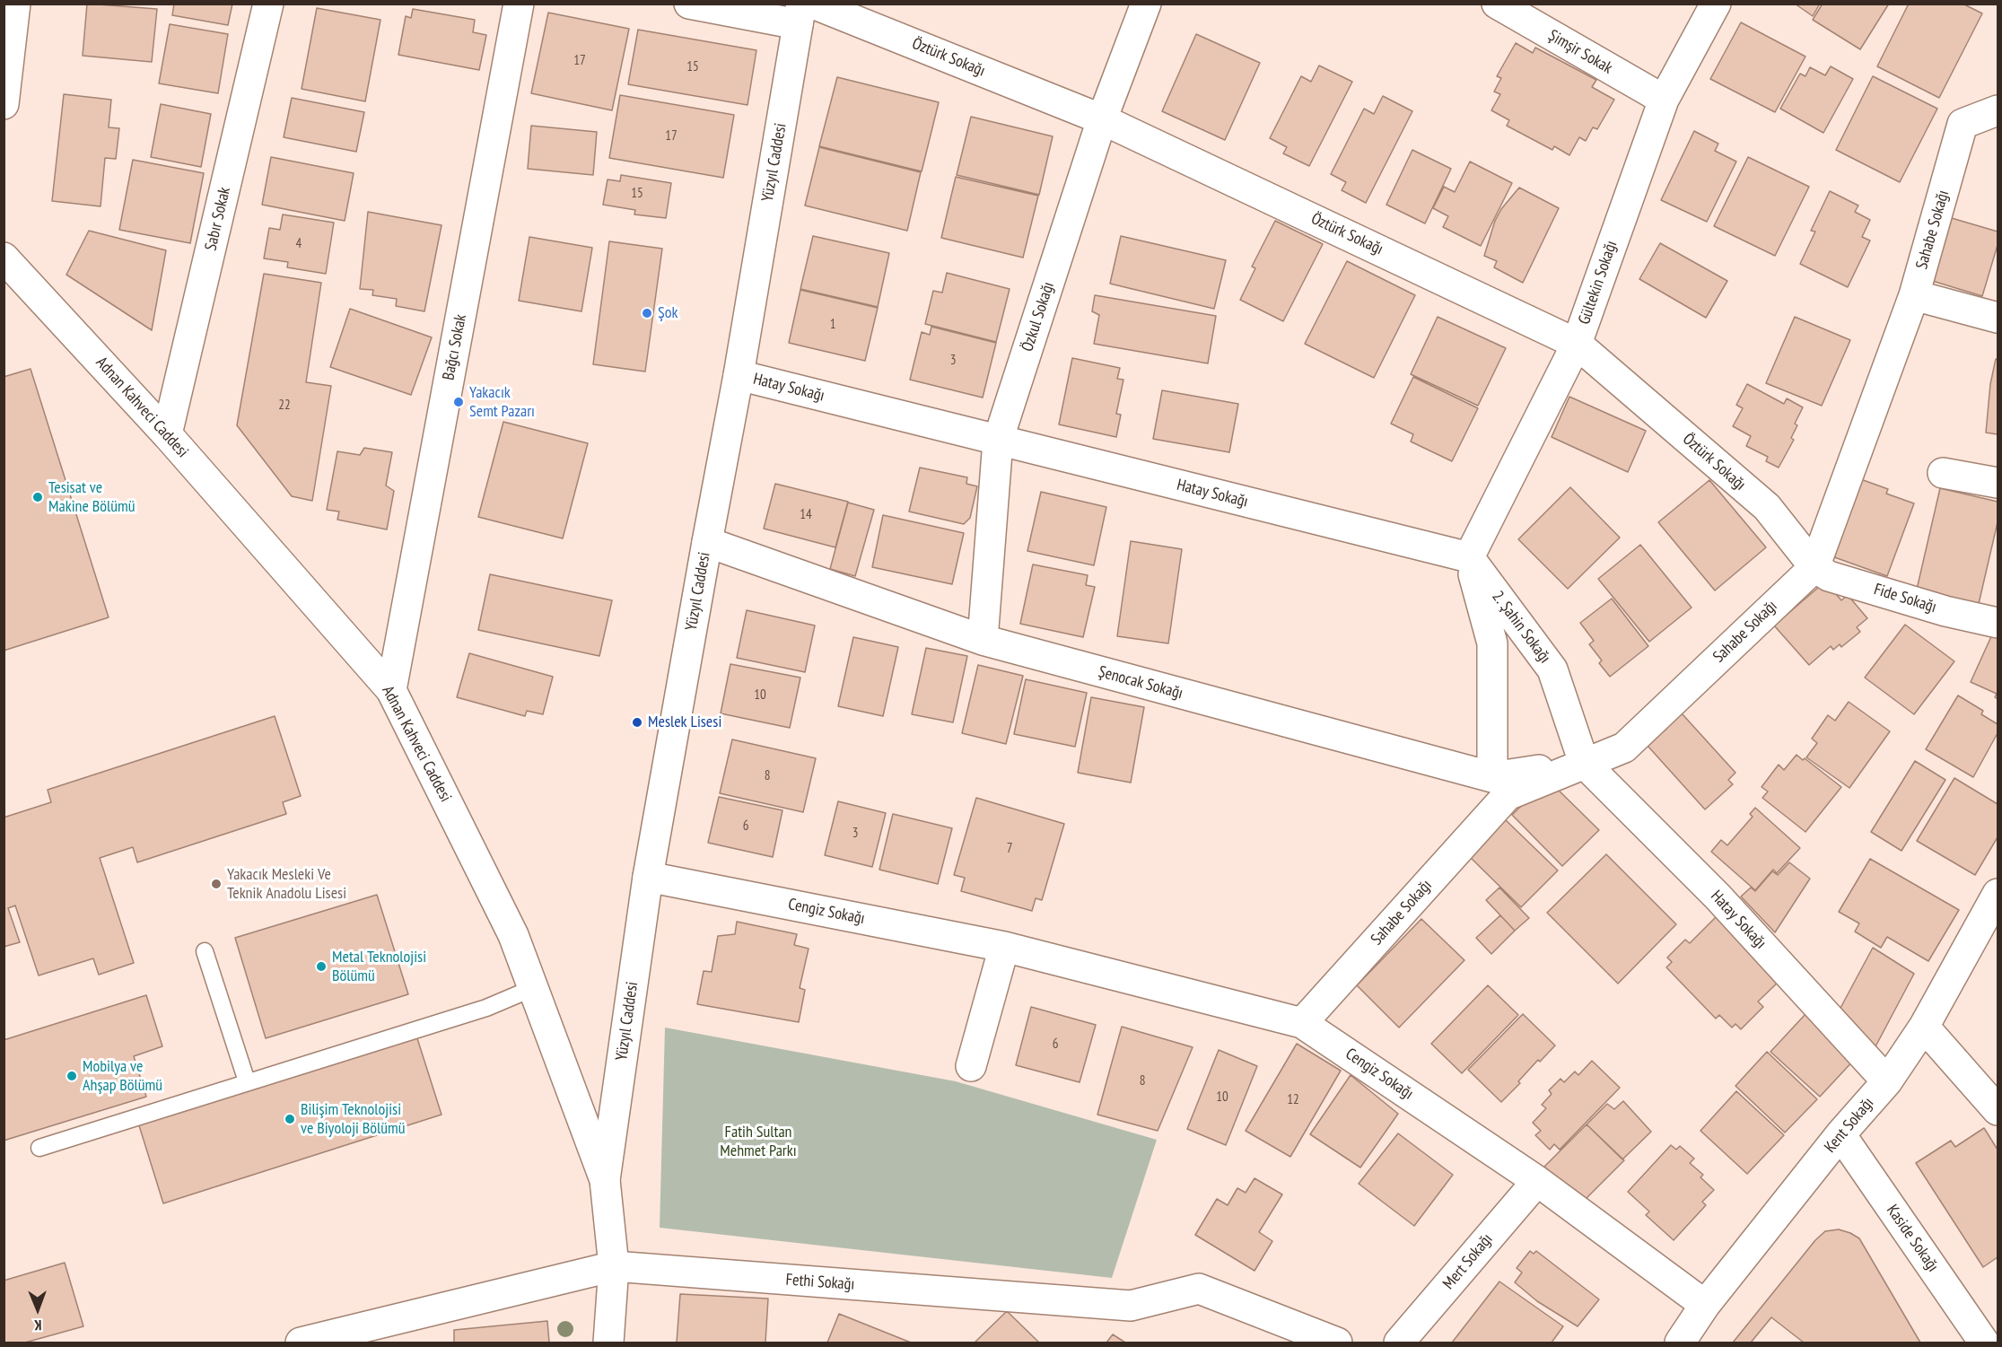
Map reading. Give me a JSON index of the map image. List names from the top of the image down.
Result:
{
  "streets": {
    "street": [
      "Şimşir Sokak",
      "Öztürk Sokağı",
      "Yüzyıl Caddesi",
      "Sabır Sokak",
      "Sahabe Sokağı",
      "Gültekin Sokağı",
      "Özkul Sokağı",
      "Bağcı Sokak",
      "Hatay Sokağı",
      "Adnan Kahveci Caddesi",
      "Fide Sokağı",
      "2. Şahin Sokağı",
      "Şenocak Sokağı",
      "Cengiz Sokağı",
      "Kent Sokağı",
      "Kaside Sokağı",
      "Mert Sokağı",
      "Fethi Sokağı"
    ]
  },
  "crossings": [
    ["Şimşir Sokak", "Gültekin Sokağı"],
    ["Öztürk Sokağı", "Yüzyıl Caddesi"],
    ["Öztürk Sokağı", "Sahabe Sokağı"],
    ["Öztürk Sokağı", "Gültekin Sokağı"],
    ["Öztürk Sokağı", "Özkul Sokağı"],
    ["Öztürk Sokağı", "Fide Sokağı"],
    ["Yüzyıl Caddesi", "Hatay Sokağı"],
    ["Yüzyıl Caddesi", "Adnan Kahveci Caddesi"],
    ["Yüzyıl Caddesi", "Şenocak Sokağı"],
    ["Yüzyıl Caddesi", "Cengiz Sokağı"],
    ["Sabır Sokak", "Adnan Kahveci Caddesi"],
    ["Sahabe Sokağı", "Hatay Sokağı"],
    ["Sahabe Sokağı", "Fide Sokağı"],
    ["Sahabe Sokağı", "2. Şahin Sokağı"],
    ["Sahabe Sokağı", "Şenocak Sokağı"],
    ["Sahabe Sokağı", "Cengiz Sokağı"],
    ["Gültekin Sokağı", "Hatay Sokağı"],
    ["Gültekin Sokağı", "2. Şahin Sokağı"],
    ["Özkul Sokağı", "Hatay Sokağı"],
    ["Özkul Sokağı", "Şenocak Sokağı"],
    ["Bağcı Sokak", "Adnan Kahveci Caddesi"],
    ["Hatay Sokağı", "2. Şahin Sokağı"],
    ["Hatay Sokağı", "Şenocak Sokağı"],
    ["Hatay Sokağı", "Kent Sokağı"],
    ["Adnan Kahveci Caddesi", "Fethi Sokağı"],
    ["2. Şahin Sokağı", "Şenocak Sokağı"],
    ["Cengiz Sokağı", "Kent Sokağı"],
    ["Cengiz Sokağı", "Mert Sokağı"],
    ["Kent Sokağı", "Kaside Sokağı"]
  ],
  "parks": ["Fatih Sultan Mehmet Parkı"],
  "places": [
    "Şok",
    "Yakacık Semt Pazarı",
    "Tesisat ve Makine Bölümü",
    "Meslek Lisesi",
    "Yakacık Mesleki Ve Teknik Anadolu Lisesi",
    "Metal Teknolojisi Bölümü",
    "Mobilya ve Ahşap Bölümü",
    "Bilişim Teknolojisi ve Biyoloji Bölümü"
  ],
  "house_numbers": [
    "17",
    "15",
    "17",
    "15",
    "4",
    "1",
    "3",
    "22",
    "14",
    "10",
    "8",
    "6",
    "3",
    "7",
    "6",
    "8",
    "10",
    "12"
  ],
  "north": "bottom"
}
